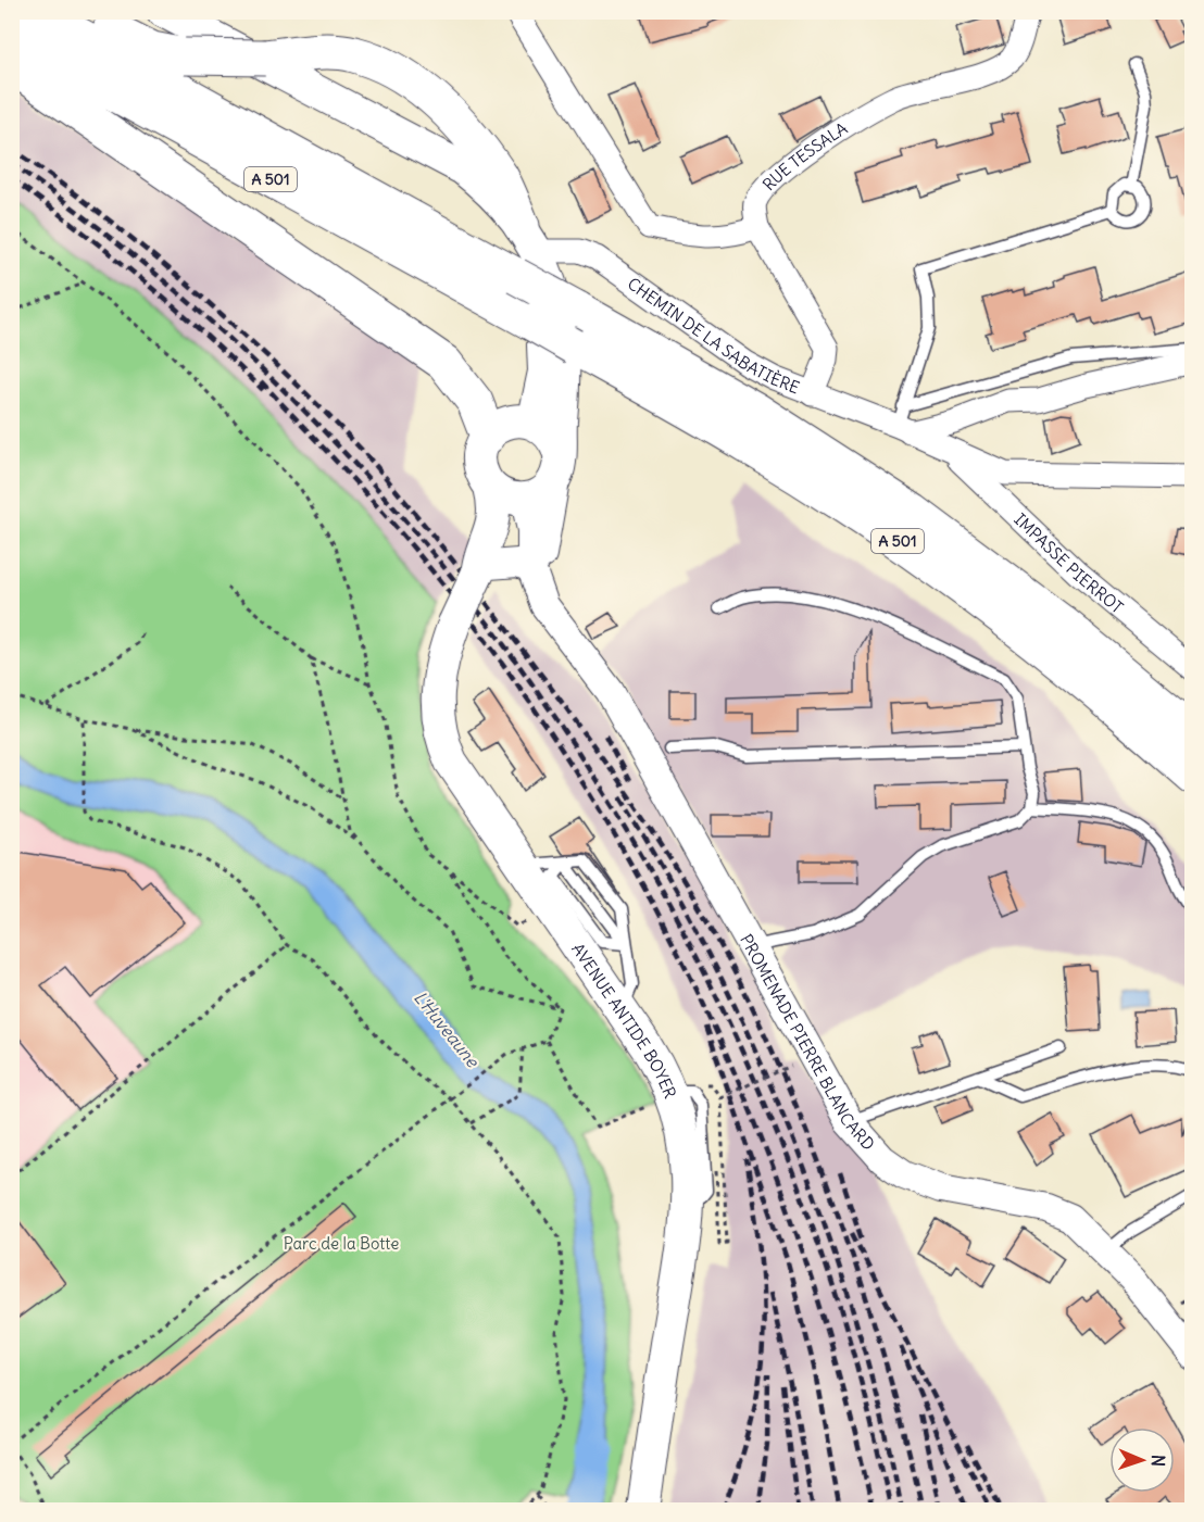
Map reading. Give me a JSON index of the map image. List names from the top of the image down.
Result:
{
  "streets": {
    "highway": ["A 501"],
    "main road": ["AVENUE ANTIDE BOYER"],
    "street": [
      "RUE TESSALA",
      "CHEMIN DE LA SABATIÈRE",
      "IMPASSE PIERROT",
      "PROMENADE PIERRE BLANCARD"
    ]
  },
  "crossings": [
    ["A 501", "CHEMIN DE LA SABATIÈRE"],
    ["CHEMIN DE LA SABATIÈRE", "IMPASSE PIERROT"]
  ],
  "water": ["L'Huveaune"],
  "parks": ["Parc de la Botte"],
  "north": "right"
}
